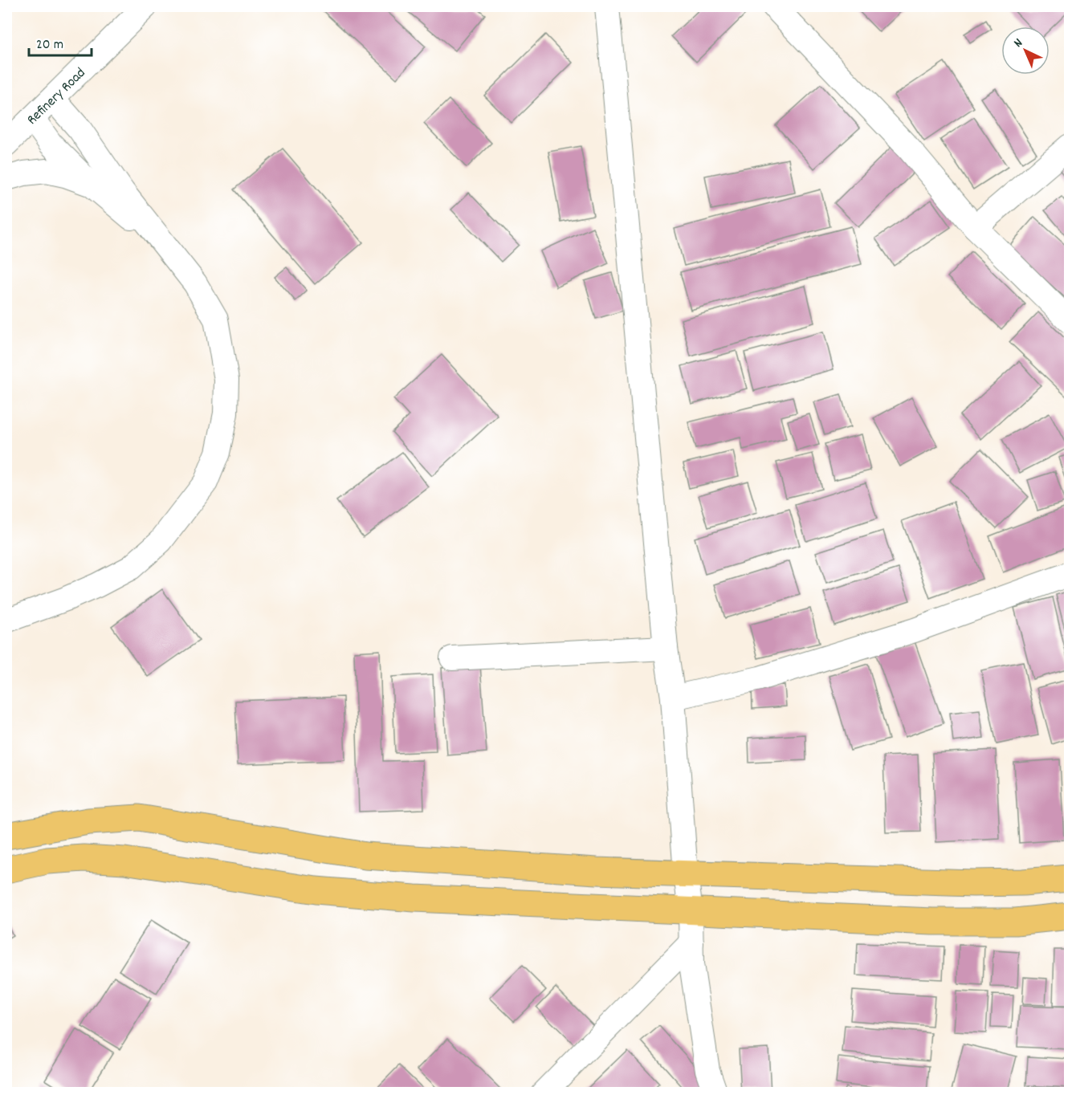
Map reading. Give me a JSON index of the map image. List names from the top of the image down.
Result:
{
  "streets": {
    "street": ["Refinery Road"]
  },
  "scale_bar": "20 m",
  "north": "top left"
}
